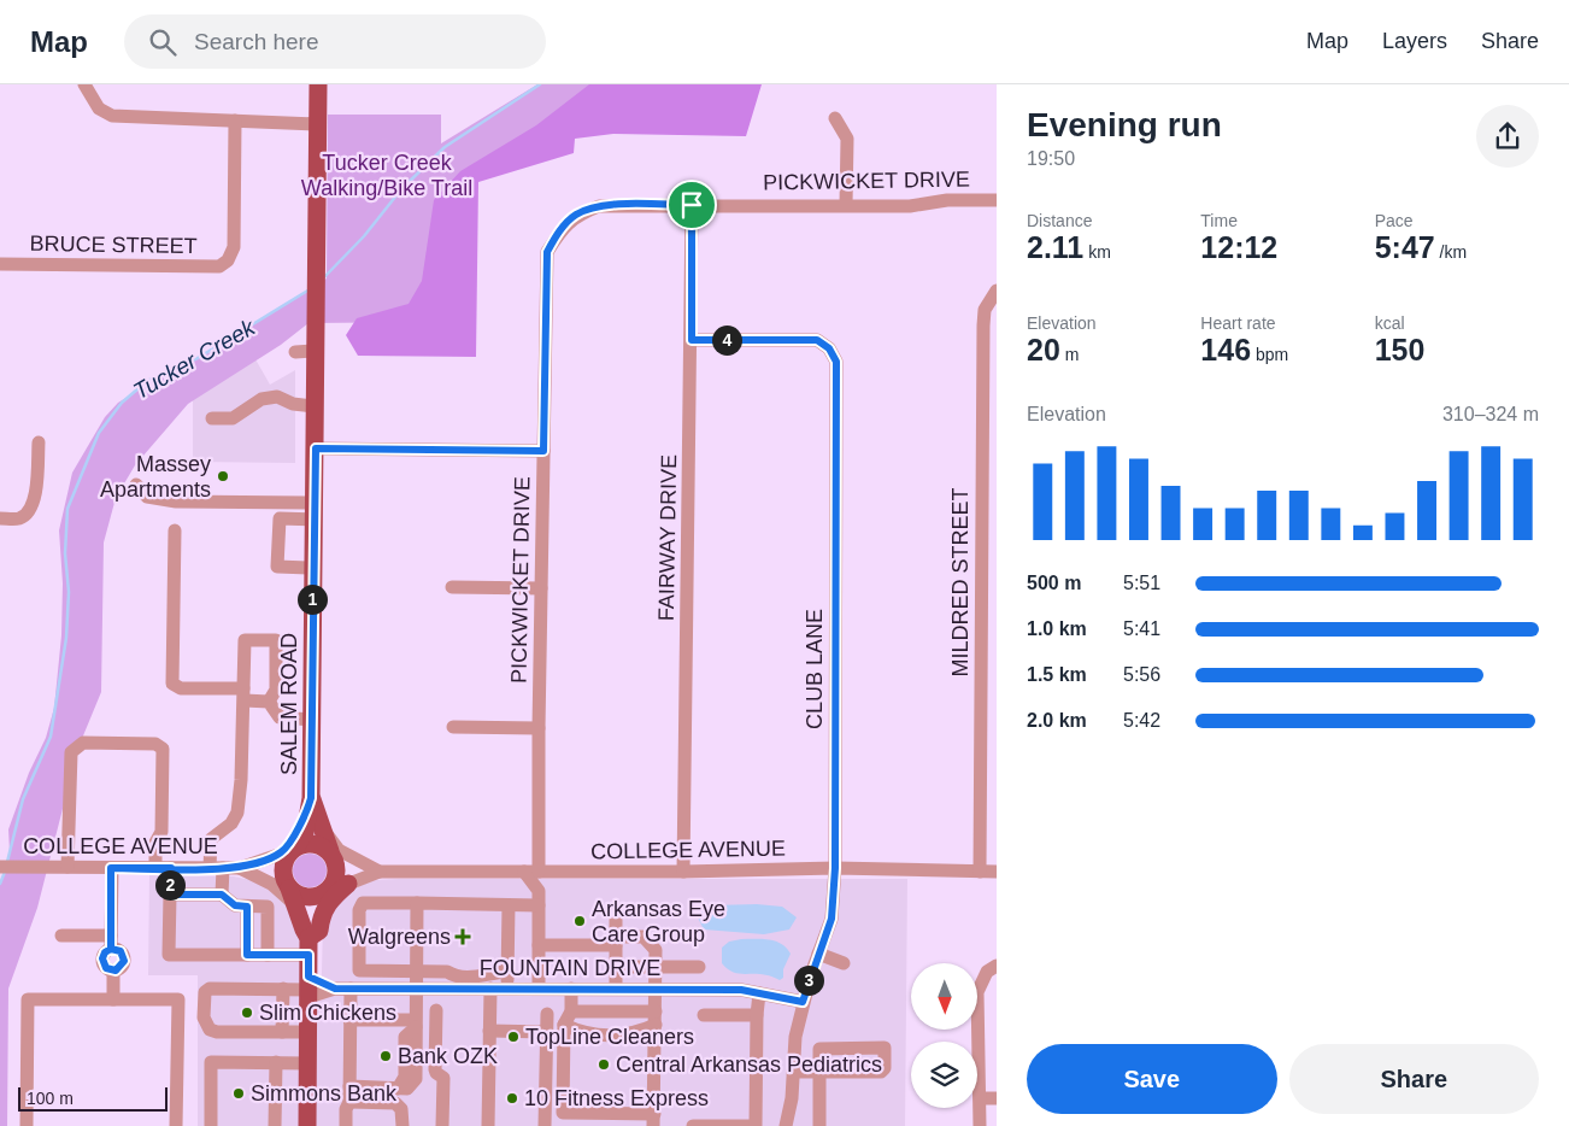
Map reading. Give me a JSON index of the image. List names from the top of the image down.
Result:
{
  "streets": {
    "main road": ["SALEM ROAD"],
    "street": [
      "PICKWICKET DRIVE",
      "BRUCE STREET",
      "FAIRWAY DRIVE",
      "MILDRED STREET",
      "CLUB LANE",
      "COLLEGE AVENUE",
      "FOUNTAIN DRIVE"
    ]
  },
  "crossings": [
    ["PICKWICKET DRIVE", "FAIRWAY DRIVE"],
    ["PICKWICKET DRIVE", "COLLEGE AVENUE"],
    ["FAIRWAY DRIVE", "CLUB LANE"],
    ["FAIRWAY DRIVE", "COLLEGE AVENUE"],
    ["MILDRED STREET", "COLLEGE AVENUE"],
    ["CLUB LANE", "COLLEGE AVENUE"],
    ["CLUB LANE", "FOUNTAIN DRIVE"],
    ["SALEM ROAD", "COLLEGE AVENUE"]
  ],
  "water": ["Tucker Creek"],
  "parks": ["Tucker Creek Walking/Bike Trail"],
  "places": {
    "other": [
      "Massey Apartments",
      "Arkansas Eye Care Group",
      "Slim Chickens",
      "TopLine Cleaners",
      "Bank OZK",
      "Central Arkansas Pediatrics",
      "Simmons Bank",
      "10 Fitness Express"
    ],
    "health": ["Walgreens"]
  },
  "scale_bar": "100 m",
  "north": "bottom",
  "page": {
    "header": "Map",
    "search": "Search here",
    "nav": ["Map", "Layers", "Share"],
    "heading": ["Evening run", "19:50"],
    "stats": [
      ["Distance", "2.11 km"],
      ["Time", "12:12"],
      ["Pace", "5:47 /km"],
      ["Elevation", "20 m"],
      ["Heart rate", "146 bpm"],
      ["kcal", "150"]
    ],
    "pins": [
      "4",
      "1",
      "2",
      "3"
    ],
    "chart": ["Elevation", "310–324 m"],
    "list": [
      {
        "name": "500 m",
        "note": "5:51"
      },
      {
        "name": "1.0 km",
        "note": "5:41"
      },
      {
        "name": "1.5 km",
        "note": "5:56"
      },
      {
        "name": "2.0 km",
        "note": "5:42"
      }
    ],
    "buttons": ["Save", "Share"],
    "scale": "100 m"
  }
}
